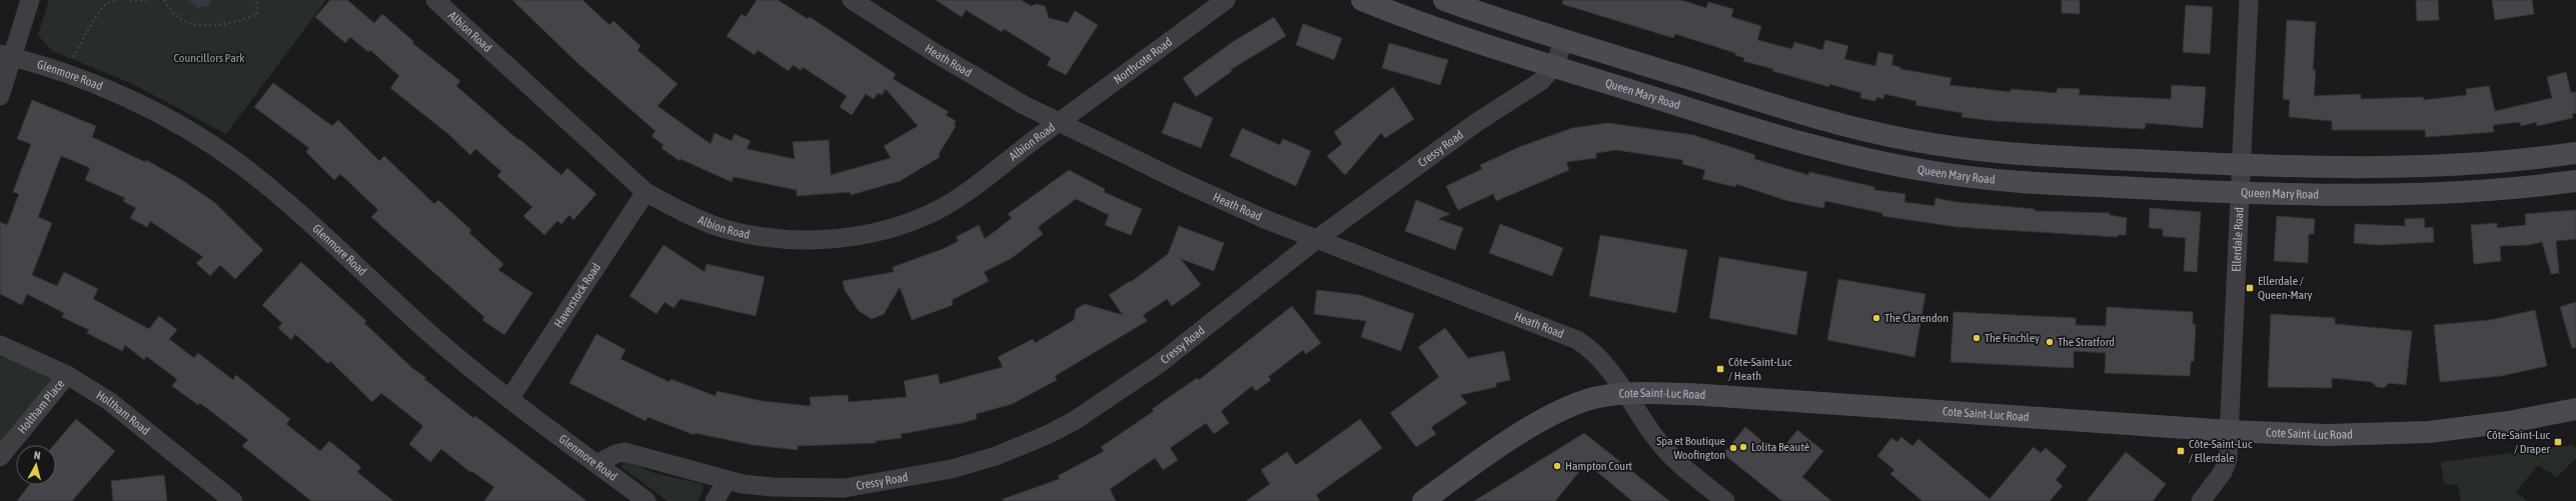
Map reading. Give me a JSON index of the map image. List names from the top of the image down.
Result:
{
  "streets": {
    "street": [
      "Albion Road",
      "Heath Road",
      "Northcote Road",
      "Glenmore Road",
      "Queen Mary Road",
      "Cressy Road",
      "Ellerdale Road",
      "Haverstock Road",
      "Cote Saint-Luc Road",
      "Holtham Place",
      "Holtham Road"
    ]
  },
  "crossings": [
    ["Albion Road", "Heath Road"],
    ["Albion Road", "Northcote Road"],
    ["Albion Road", "Haverstock Road"],
    ["Heath Road", "Northcote Road"],
    ["Heath Road", "Cressy Road"],
    ["Heath Road", "Cote Saint-Luc Road"],
    ["Glenmore Road", "Cressy Road"],
    ["Glenmore Road", "Haverstock Road"],
    ["Queen Mary Road", "Cressy Road"],
    ["Queen Mary Road", "Ellerdale Road"],
    ["Ellerdale Road", "Cote Saint-Luc Road"],
    ["Holtham Place", "Holtham Road"]
  ],
  "parks": ["Councillors Park"],
  "places": {
    "transit": [
      "Ellerdale / Queen-Mary",
      "Côte-Saint-Luc / Heath",
      "Côte-Saint-Luc / Draper",
      "Côte-Saint-Luc / Ellerdale"
    ],
    "other": [
      "The Clarendon",
      "The Finchley",
      "The Stratford",
      "Lolita Beauté",
      "Spa et Boutique Woofington",
      "Hampton Court"
    ]
  },
  "north": "top"
}
